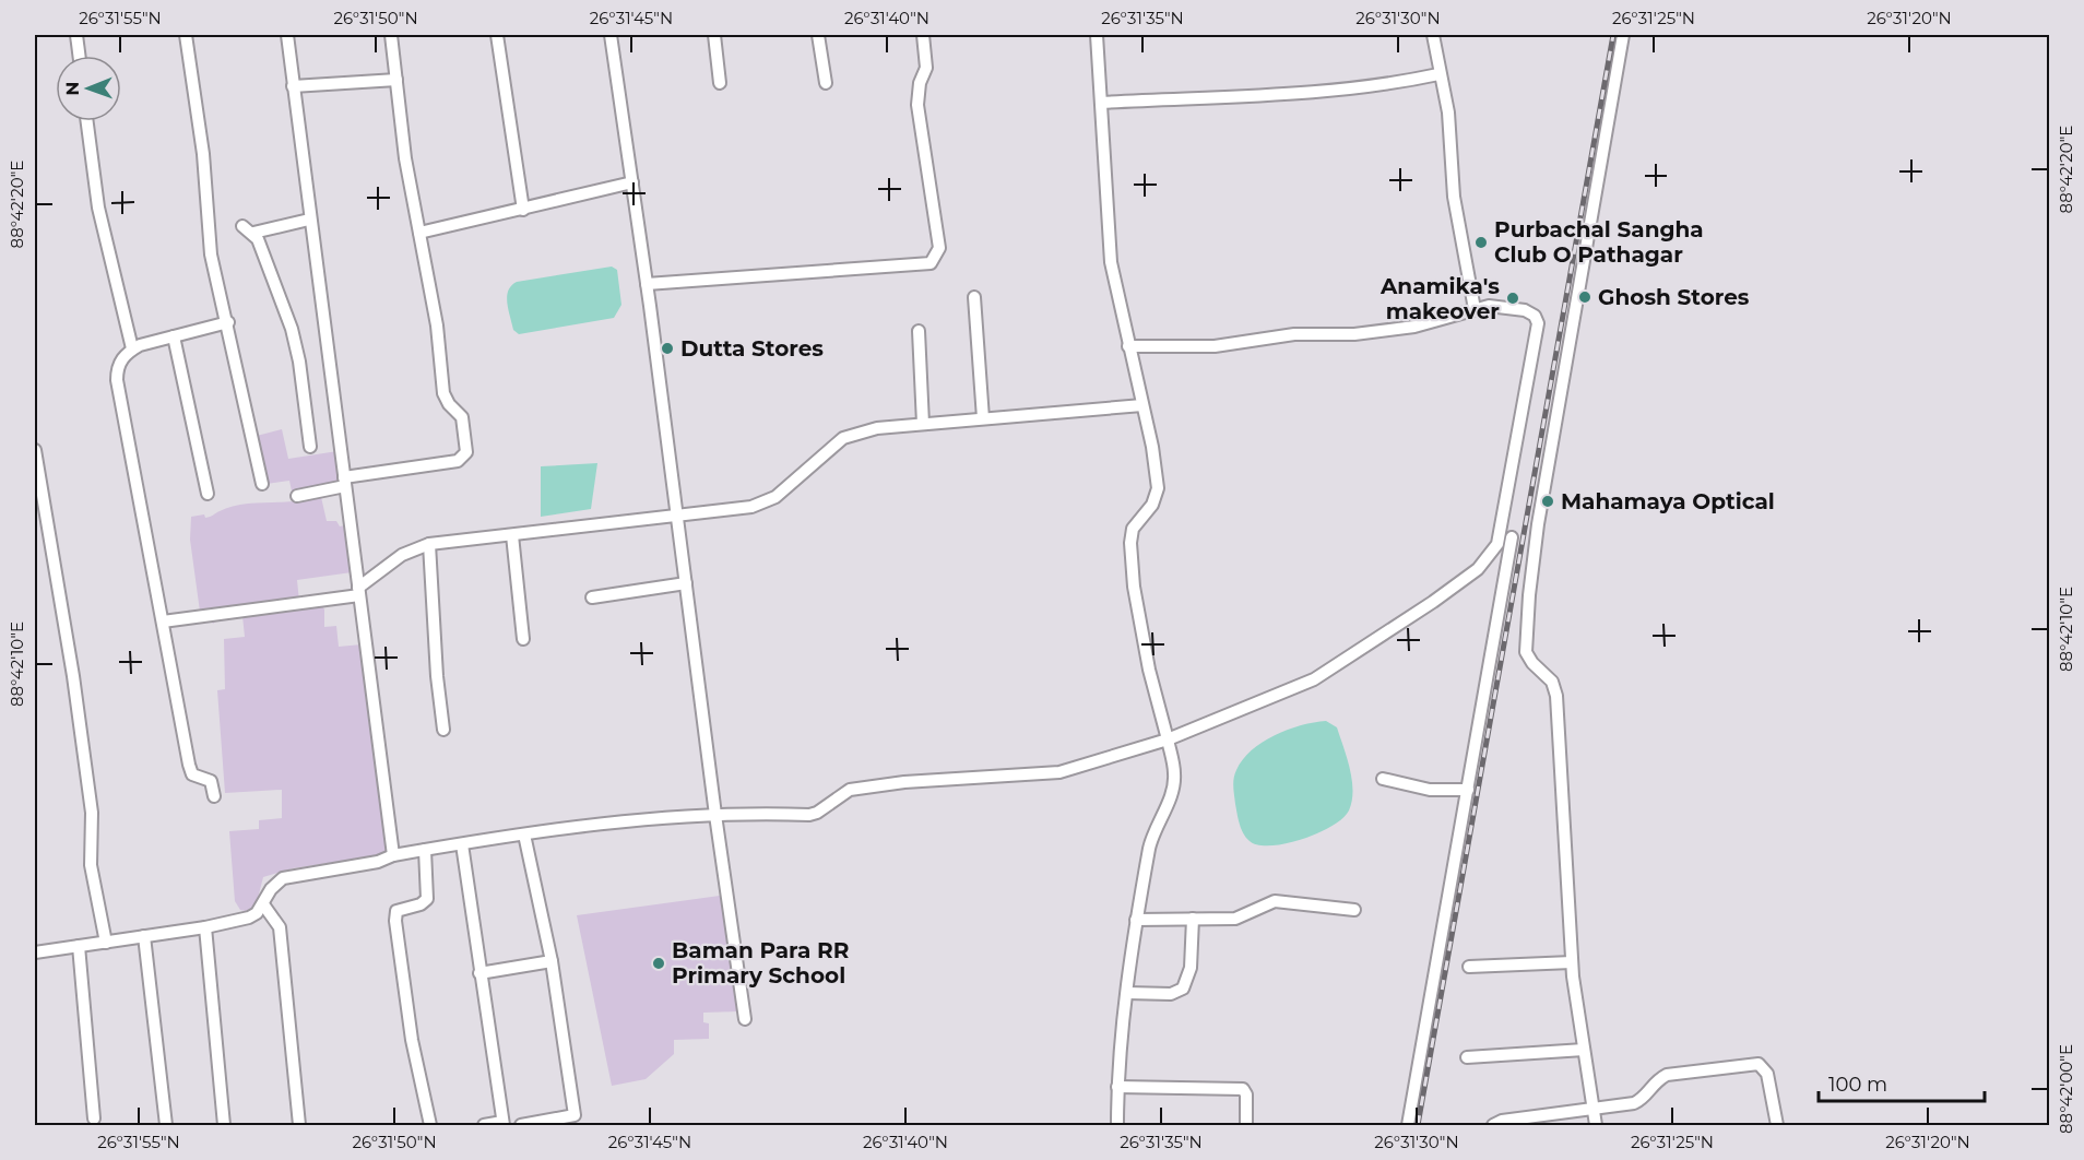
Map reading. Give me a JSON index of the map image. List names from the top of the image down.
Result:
{
  "places": [
    "Purbachal Sangha Club O Pathagar",
    "Ghosh Stores",
    "Anamika's makeover",
    "Dutta Stores",
    "Mahamaya Optical",
    "Baman Para RR Primary School"
  ],
  "scale_bar": "100 m",
  "north": "left",
  "coordinates": [
    "26°31'55\"N",
    "26°31'50\"N",
    "26°31'45\"N",
    "26°31'40\"N",
    "26°31'35\"N",
    "26°31'30\"N",
    "26°31'25\"N",
    "26°31'20\"N",
    "88°42'20\"E",
    "88°42'10\"E",
    "88°42'00\"E"
  ]
}
